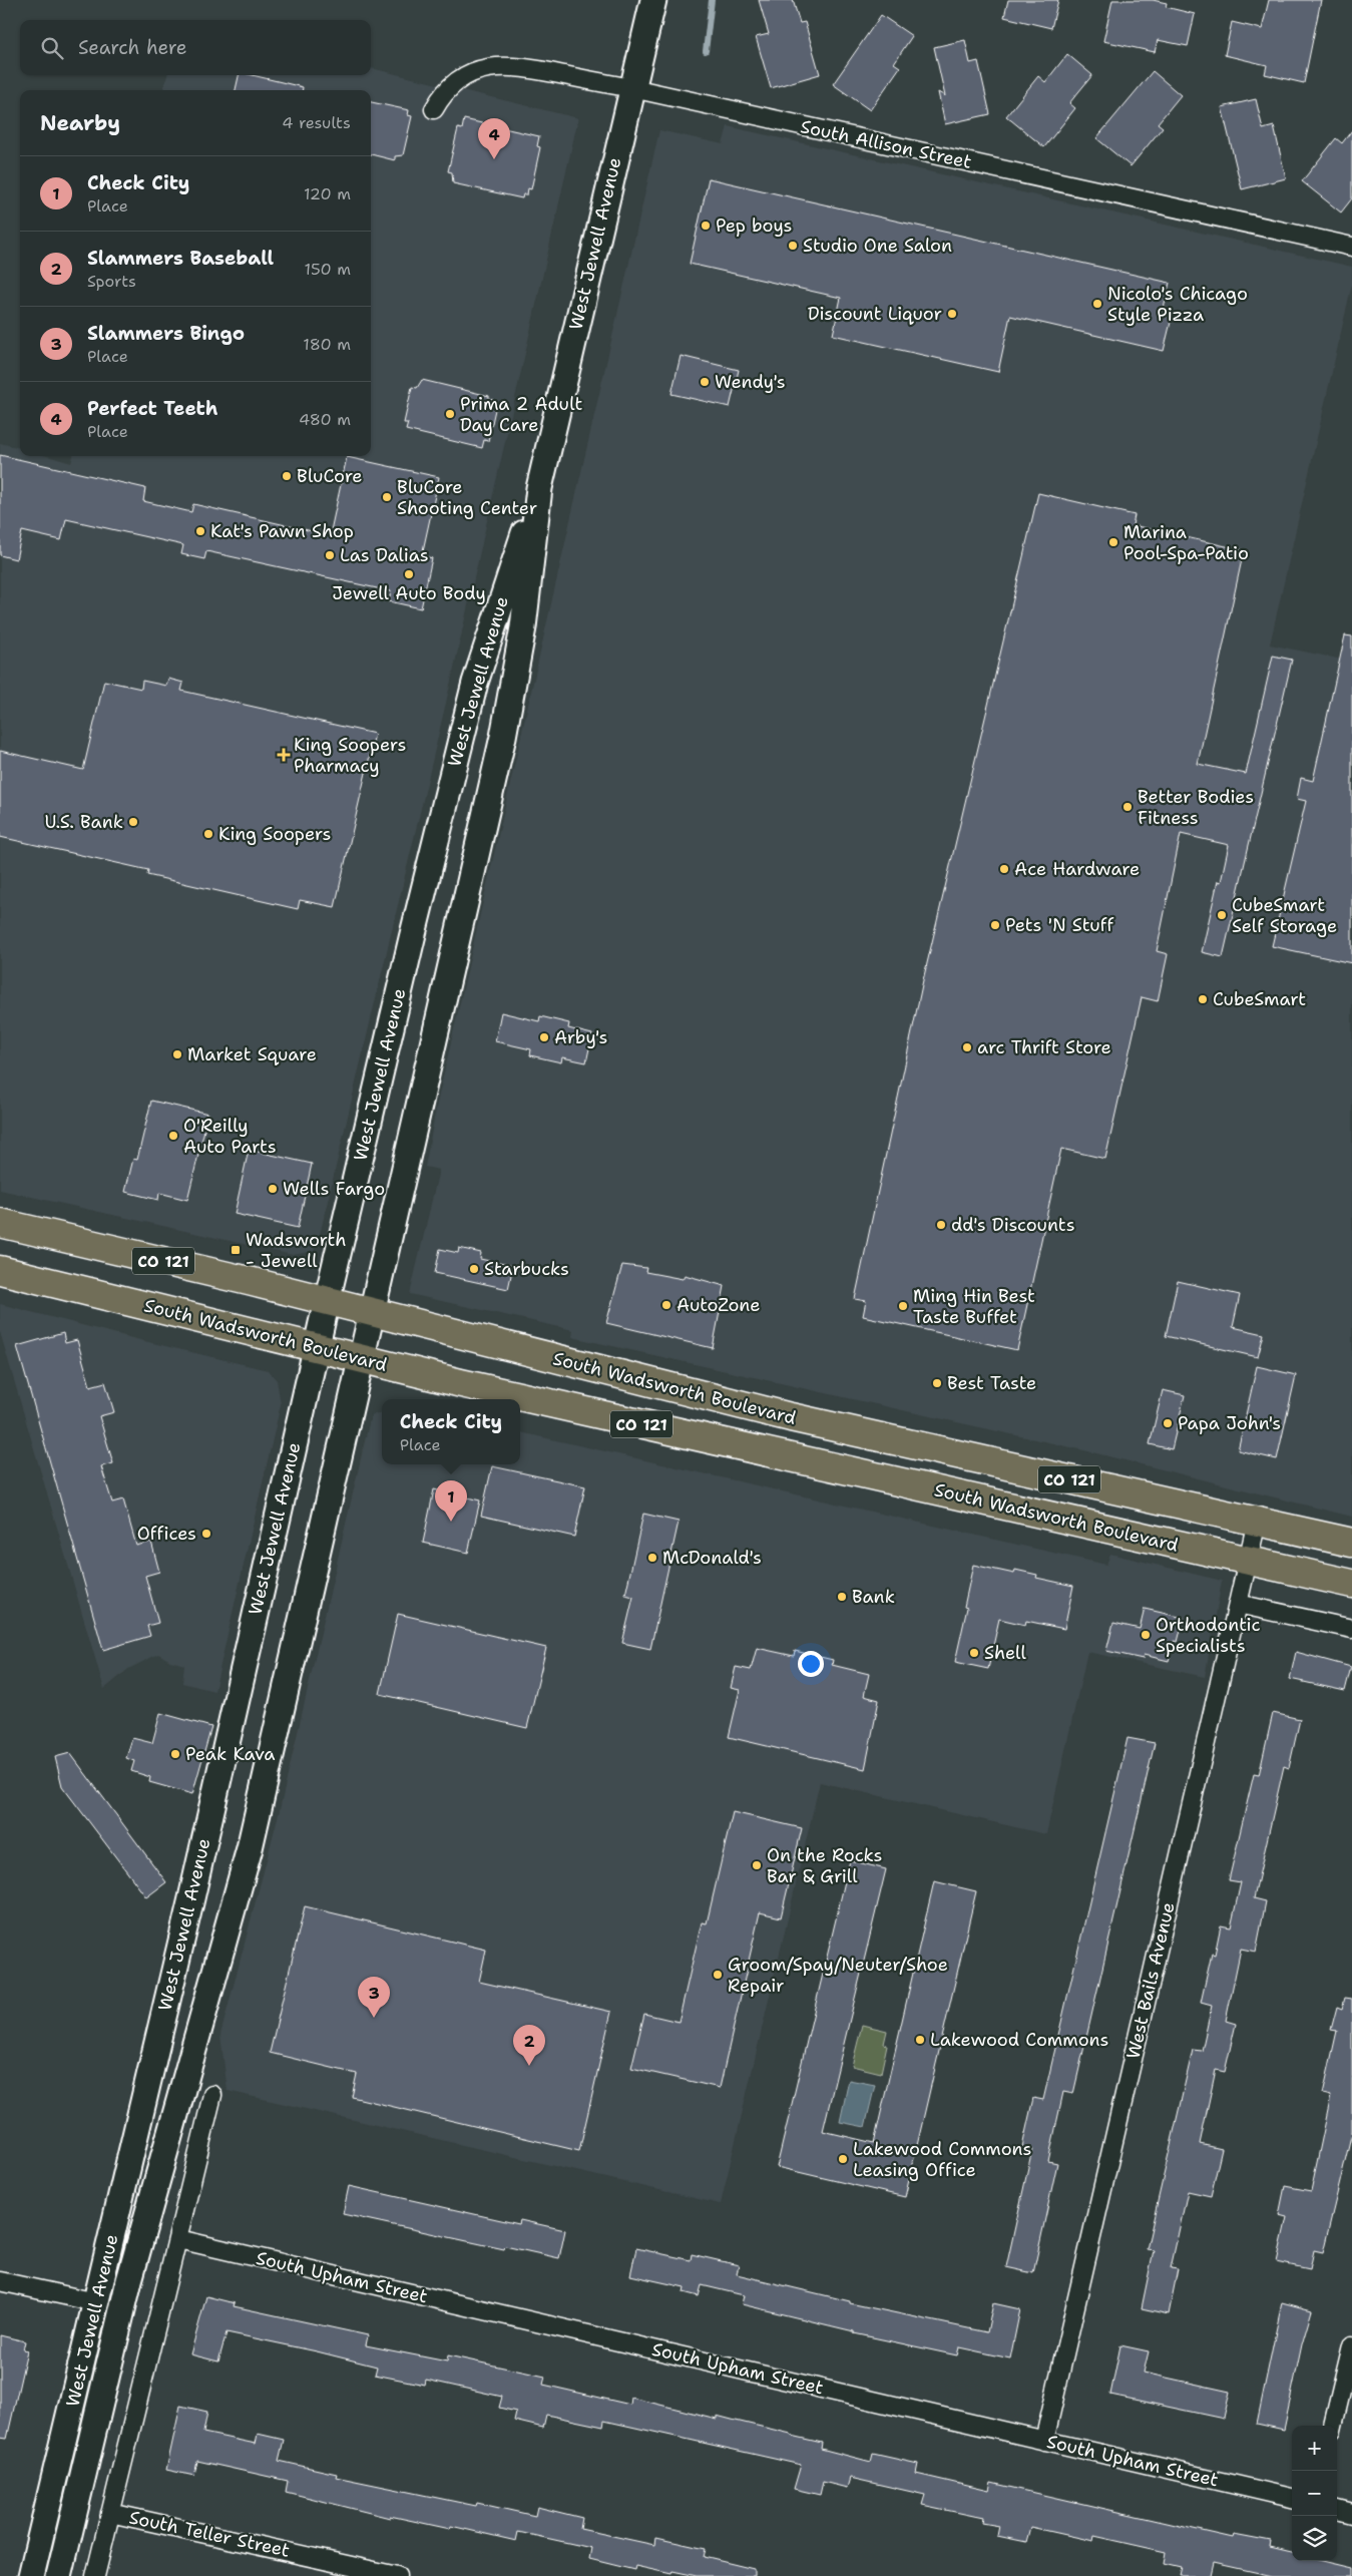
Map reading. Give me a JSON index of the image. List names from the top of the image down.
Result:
{
  "streets": {
    "main road": ["West Jewell Avenue", "CO 121", "South Wadsworth Boulevard"],
    "street": [
      "South Allison Street",
      "West Bails Avenue",
      "South Upham Street",
      "South Teller Street"
    ]
  },
  "crossings": [
    ["South Allison Street", "West Jewell Avenue"],
    ["West Jewell Avenue", "South Wadsworth Boulevard"],
    ["South Wadsworth Boulevard", "West Bails Avenue"],
    ["West Bails Avenue", "South Upham Street"]
  ],
  "places": {
    "other": [
      "Pep boys",
      "Studio One Salon",
      "Nicolo's Chicago Style Pizza",
      "Discount Liquor",
      "Wendy's",
      "Prima 2 Adult Day Care",
      "BluCore",
      "BluCore Shooting Center",
      "Kat's Pawn Shop",
      "Marina Pool-Spa-Patio",
      "Las Dalias",
      "Jewell Auto Body",
      "Better Bodies Fitness",
      "U.S. Bank",
      "King Soopers",
      "Ace Hardware",
      "CubeSmart Self Storage",
      "Pets 'N Stuff",
      "CubeSmart",
      "Arby's",
      "arc Thrift Store",
      "Market Square",
      "O'Reilly Auto Parts",
      "Wells Fargo",
      "dd's Discounts",
      "Starbucks",
      "AutoZone",
      "Ming Hin Best Taste Buffet",
      "Best Taste",
      "Papa John's",
      "Offices",
      "McDonald's",
      "Bank",
      "Orthodontic Specialists",
      "Shell",
      "Peak Kava",
      "On the Rocks Bar & Grill",
      "Groom/Spay/Neuter/Shoe Repair",
      "Lakewood Commons",
      "Lakewood Commons Leasing Office"
    ],
    "health": ["King Soopers Pharmacy"],
    "transit": ["Wadsworth - Jewell"]
  },
  "page": {
    "search": "Search here",
    "heading": ["Nearby", "4 results"],
    "pins": [
      "4",
      "1",
      "3",
      "2"
    ],
    "list": [
      {
        "mark": "1",
        "name": "Check City",
        "note": "Place",
        "value": "120 m"
      },
      {
        "mark": "2",
        "name": "Slammers Baseball",
        "note": "Sports",
        "value": "150 m"
      },
      {
        "mark": "3",
        "name": "Slammers Bingo",
        "note": "Place",
        "value": "180 m"
      },
      {
        "mark": "4",
        "name": "Perfect Teeth",
        "note": "Place",
        "value": "480 m"
      }
    ],
    "popup": ["Check City", "Place"],
    "map_buttons": ["+", "−"]
  }
}
